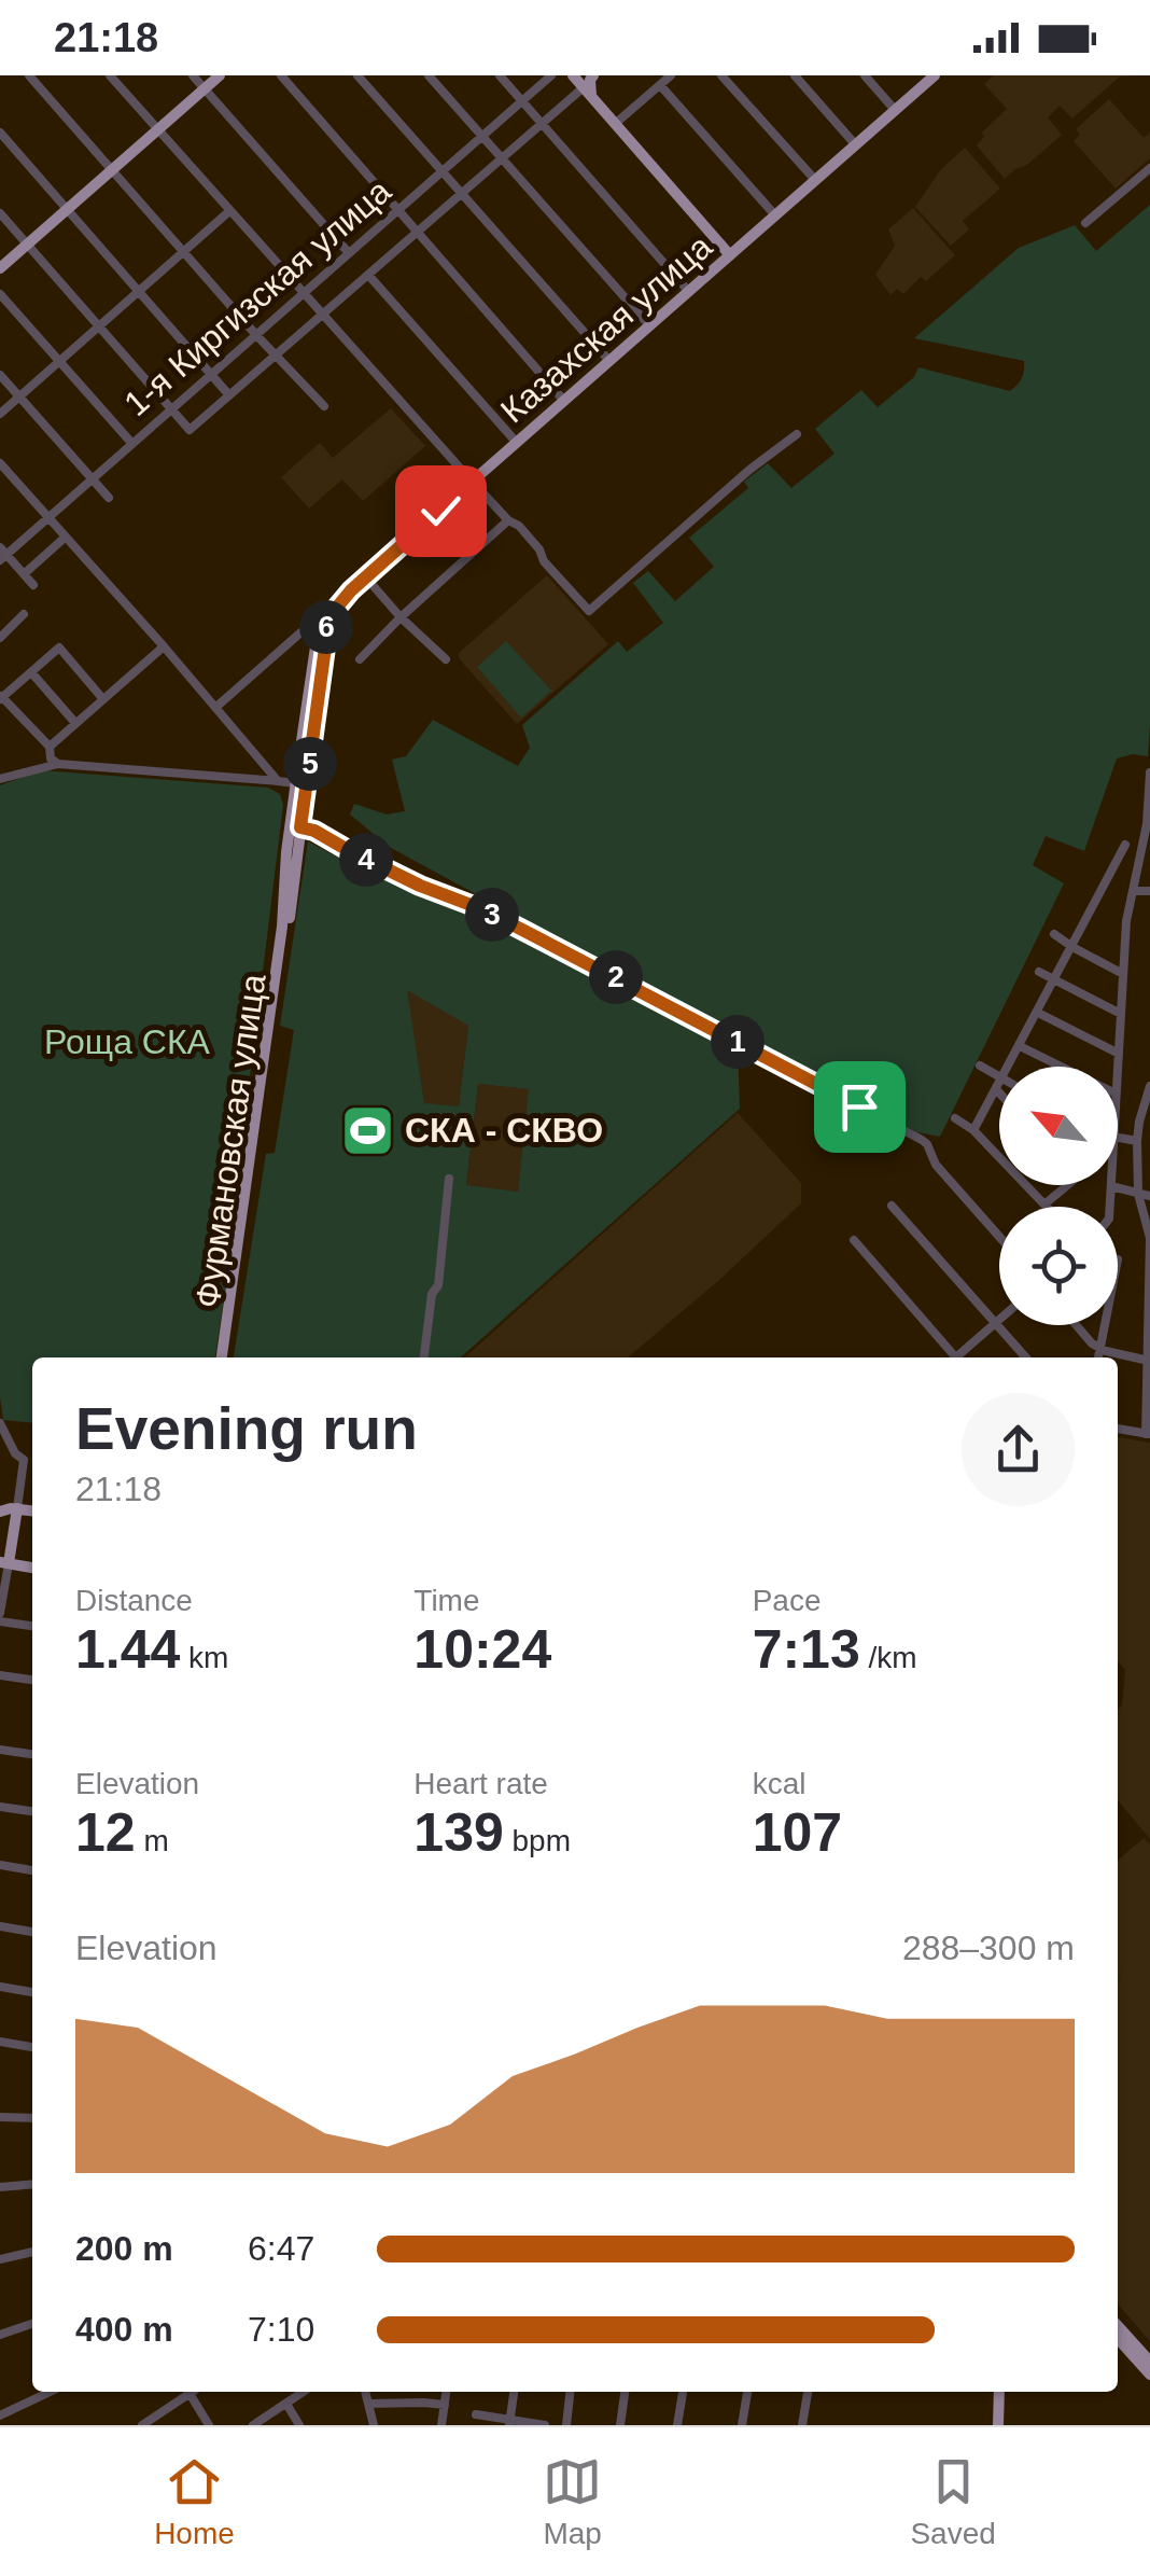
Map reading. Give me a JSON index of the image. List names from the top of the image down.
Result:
{
  "streets": {
    "main road": ["Казахская улица", "Фурмановская улица"],
    "street": ["1-я Киргизская улица"]
  },
  "parks": ["Роща СКА"],
  "places": {
    "sports": ["СКА - СКВО"]
  },
  "north": "top left",
  "page": {
    "status": "21:18",
    "pins": [
      "6",
      "5",
      "4",
      "3",
      "2",
      "1"
    ],
    "heading": ["Evening run", "21:18"],
    "stats": [
      ["Distance", "1.44 km"],
      ["Time", "10:24"],
      ["Pace", "7:13 /km"],
      ["Elevation", "12 m"],
      ["Heart rate", "139 bpm"],
      ["kcal", "107"]
    ],
    "chart": ["Elevation", "288–300 m"],
    "list": [
      {
        "name": "200 m",
        "note": "6:47"
      },
      {
        "name": "400 m",
        "note": "7:10"
      }
    ],
    "tabs": ["Home", "Map", "Saved"]
  }
}
